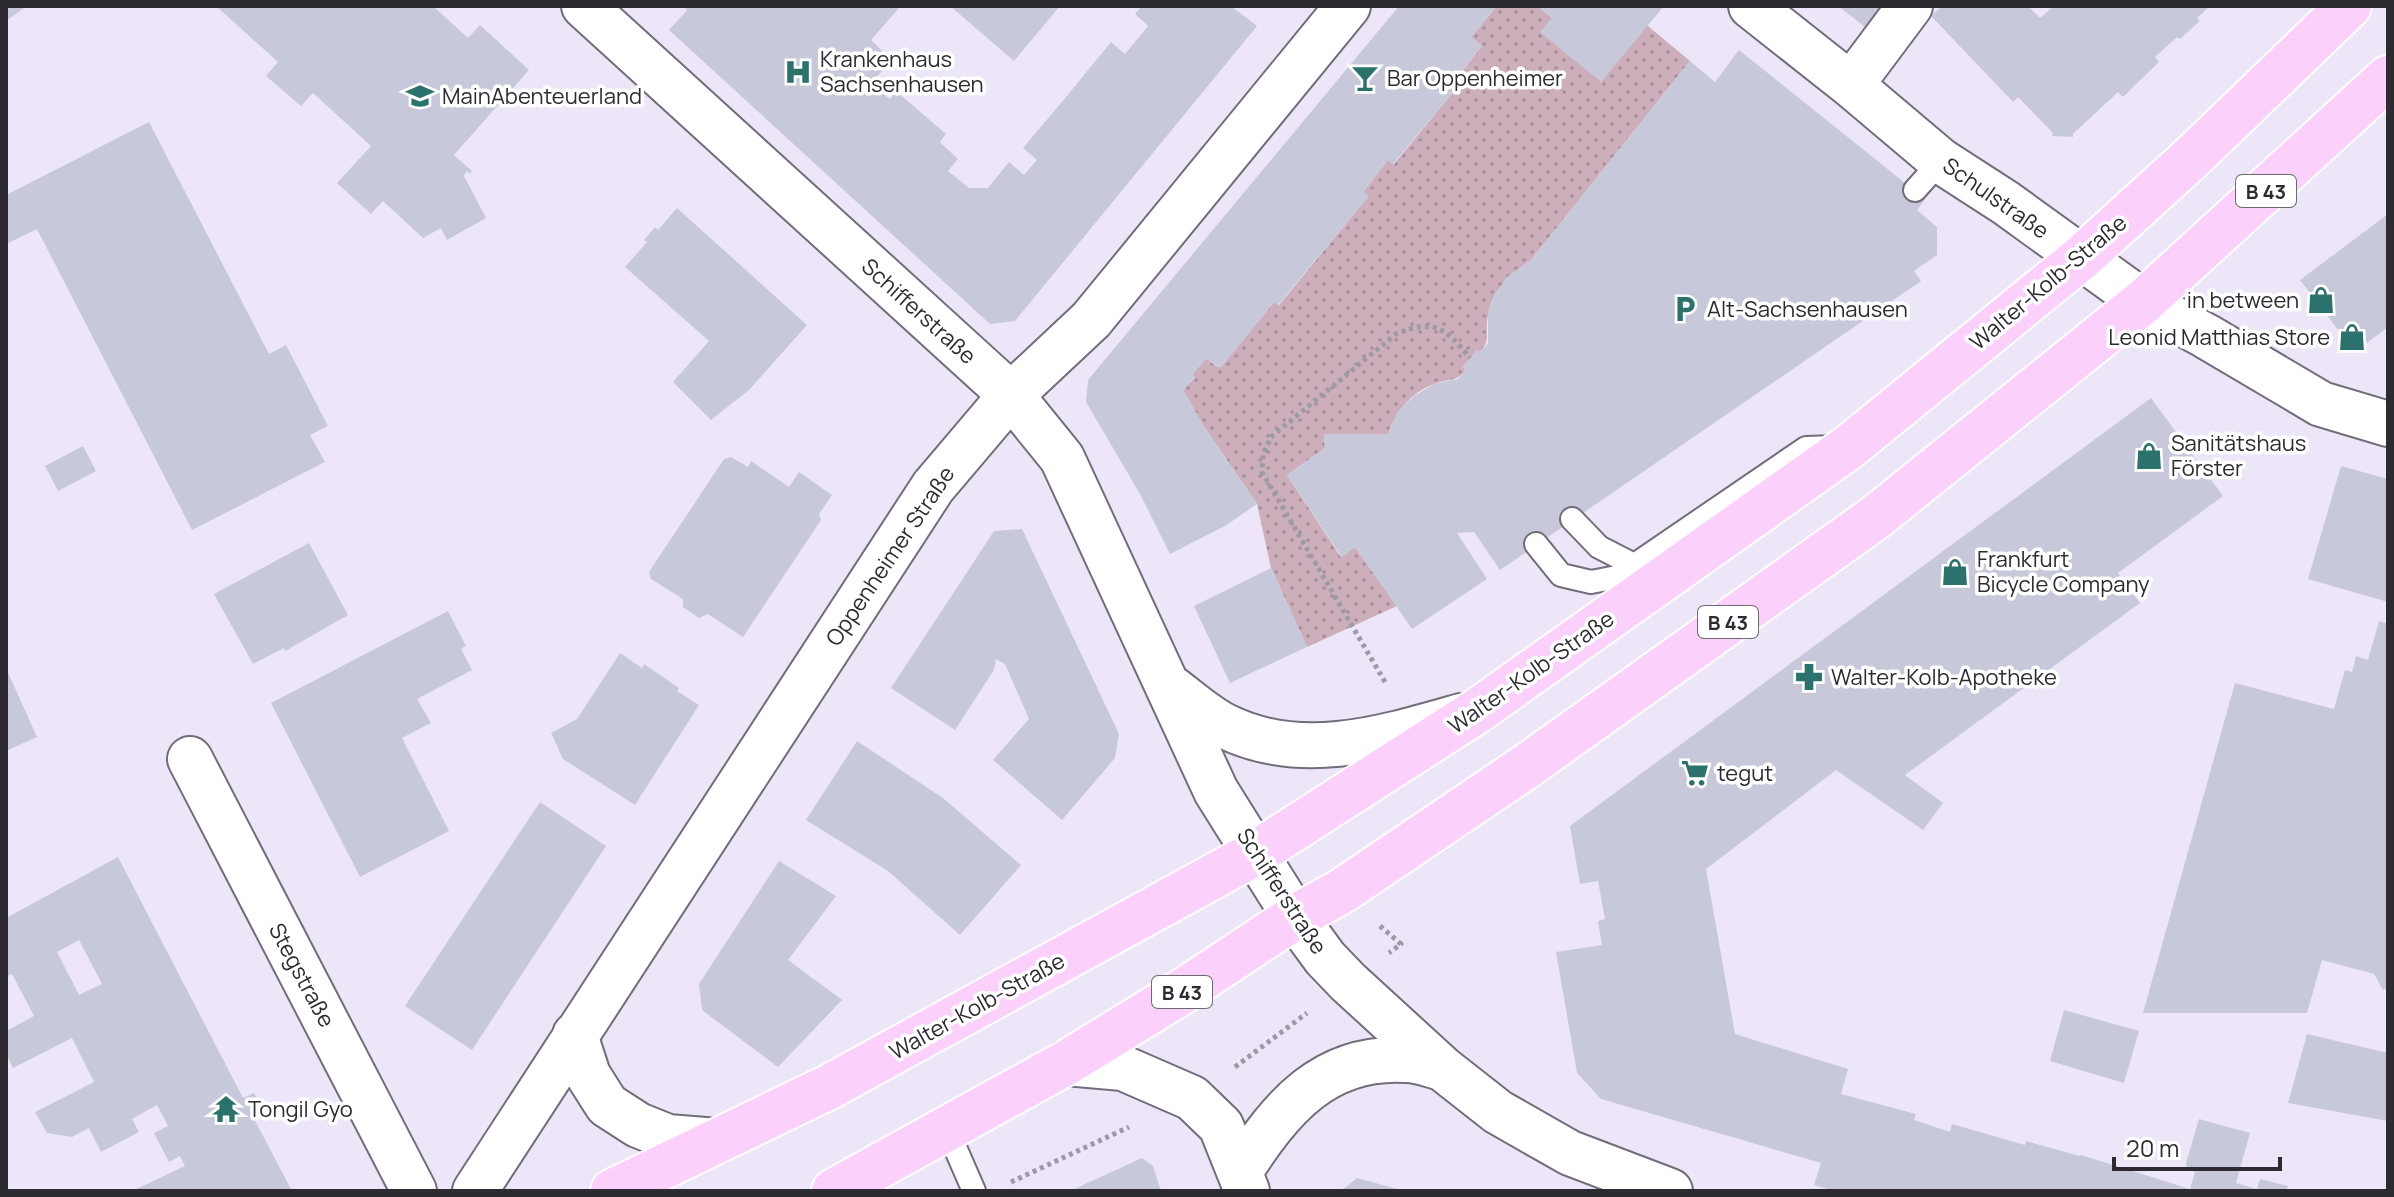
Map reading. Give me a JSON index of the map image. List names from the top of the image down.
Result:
{
  "streets": {
    "main road": ["B 43", "Walter-Kolb-Straße"],
    "street": [
      "Schulstraße",
      "Schifferstraße",
      "Oppenheimer Straße",
      "Stegstraße"
    ]
  },
  "crossings": [
    ["B 43", "Schulstraße"],
    ["B 43", "Schifferstraße"],
    ["Schulstraße", "Walter-Kolb-Straße"],
    ["Walter-Kolb-Straße", "Schifferstraße"],
    ["Schifferstraße", "Oppenheimer Straße"]
  ],
  "places": {
    "hospital": ["Krankenhaus Sachsenhausen"],
    "bar": ["Bar Oppenheimer"],
    "school or university": ["MainAbenteuerland"],
    "shop": [
      "in between",
      "Leonid Matthias Store",
      "Sanitätshaus Förster",
      "Frankfurt Bicycle Company"
    ],
    "parking": ["Alt-Sachsenhausen"],
    "pharmacy": ["Walter-Kolb-Apotheke"],
    "supermarket": ["tegut"],
    "temple": ["Tongil Gyo"]
  },
  "scale_bar": "20 m"
}
